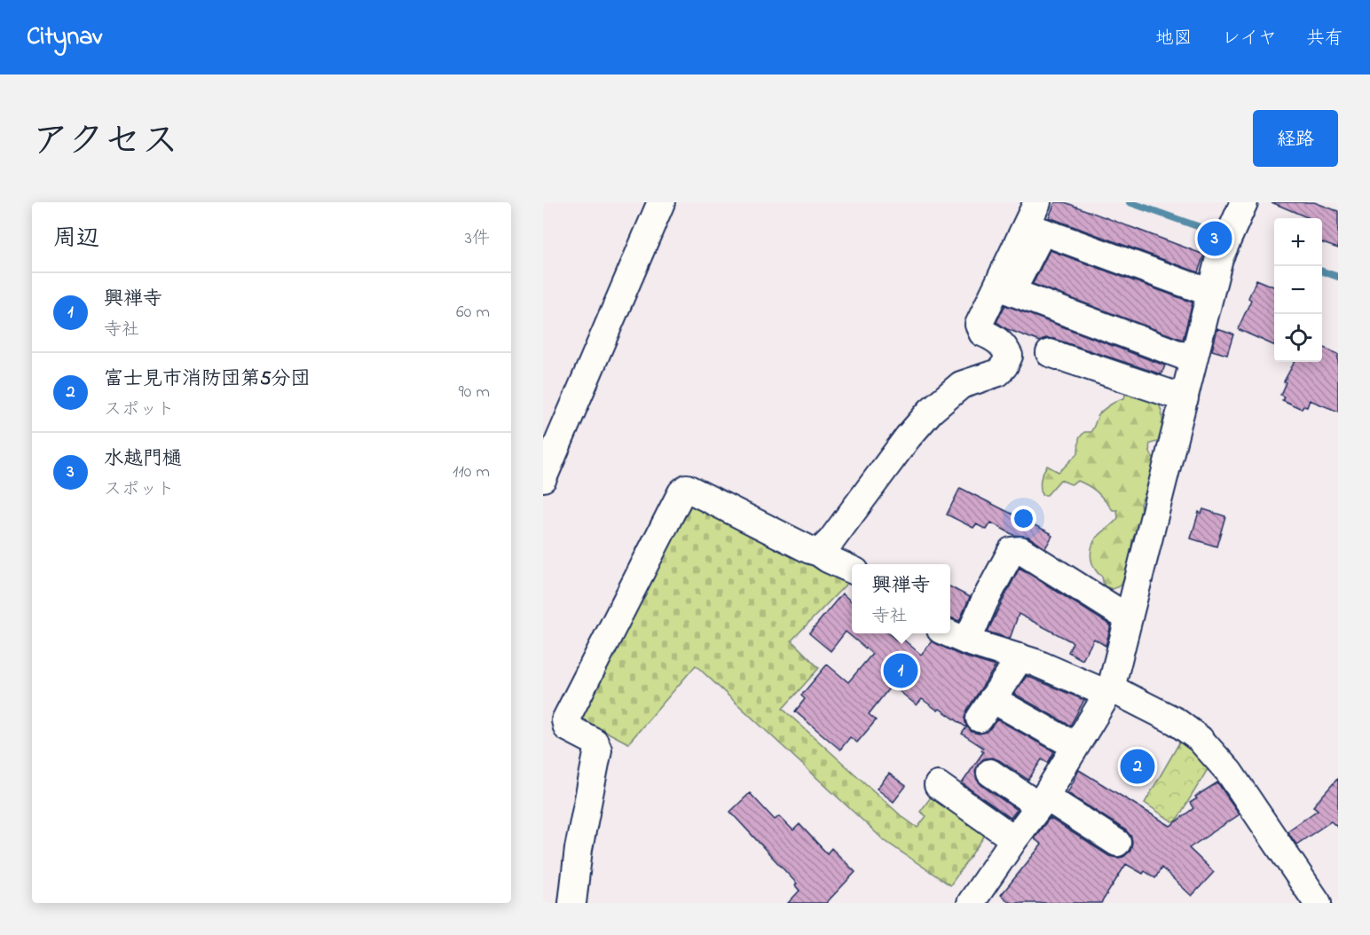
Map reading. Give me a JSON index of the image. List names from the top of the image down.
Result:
{
  "page": {
    "header": "Citynav",
    "nav": ["地図", "レイヤ", "共有"],
    "title": "アクセス",
    "buttons": "経路",
    "heading": ["周辺", "3件"],
    "map_buttons": ["+", "−"],
    "pins": ["3", "1", "2"],
    "list": [
      {
        "mark": "1",
        "name": "興禅寺",
        "note": "寺社",
        "value": "60 m"
      },
      {
        "mark": "2",
        "name": "富士見市消防団第5分団",
        "note": "スポット",
        "value": "90 m"
      },
      {
        "mark": "3",
        "name": "水越門樋",
        "note": "スポット",
        "value": "110 m"
      }
    ],
    "popup": ["興禅寺", "寺社"]
  }
}
